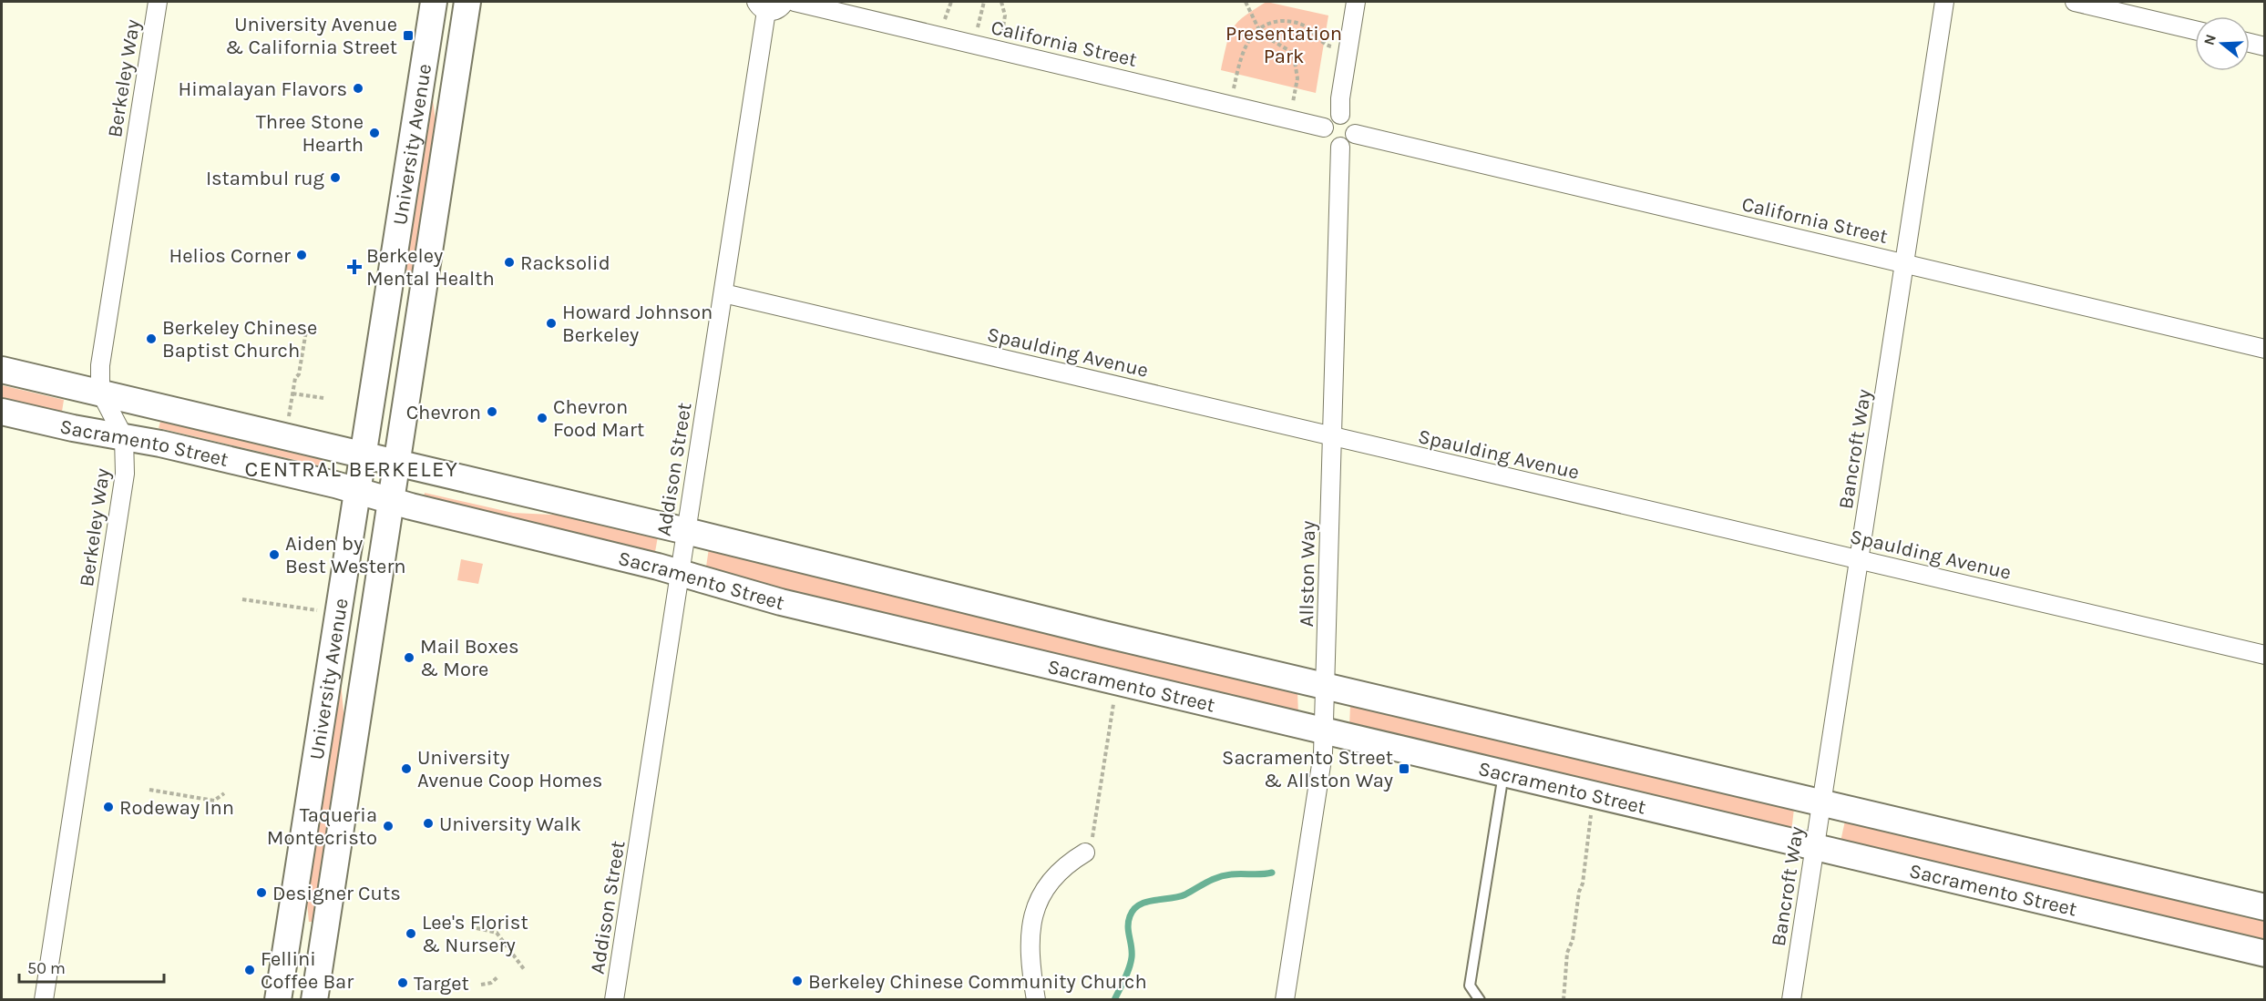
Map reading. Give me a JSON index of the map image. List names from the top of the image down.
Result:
{
  "streets": {
    "street": [
      "California Street",
      "Berkeley Way",
      "University Avenue",
      "Spaulding Avenue",
      "Sacramento Street",
      "Bancroft Way",
      "Addison Street",
      "Allston Way"
    ]
  },
  "crossings": [
    ["California Street", "Bancroft Way"],
    ["California Street", "Allston Way"],
    ["Berkeley Way", "Sacramento Street"],
    ["University Avenue", "Sacramento Street"],
    ["Spaulding Avenue", "Bancroft Way"],
    ["Spaulding Avenue", "Addison Street"],
    ["Spaulding Avenue", "Allston Way"],
    ["Sacramento Street", "Bancroft Way"],
    ["Sacramento Street", "Addison Street"],
    ["Sacramento Street", "Allston Way"]
  ],
  "districts": ["CENTRAL BERKELEY"],
  "parks": ["Presentation Park"],
  "places": {
    "transit": ["University Avenue & California Street", "Sacramento Street & Allston Way"],
    "other": [
      "Himalayan Flavors",
      "Three Stone Hearth",
      "Istambul rug",
      "Helios Corner",
      "Racksolid",
      "Howard Johnson Berkeley",
      "Berkeley Chinese Baptist Church",
      "Chevron",
      "Chevron Food Mart",
      "Aiden by Best Western",
      "Mail Boxes & More",
      "University Avenue Coop Homes",
      "Rodeway Inn",
      "University Walk",
      "Taqueria Montecristo",
      "Designer Cuts",
      "Lee's Florist & Nursery",
      "Fellini Coffee Bar",
      "Berkeley Chinese Community Church",
      "Target"
    ],
    "health": ["Berkeley Mental Health"]
  },
  "scale_bar": "50 m",
  "north": "left"
}
